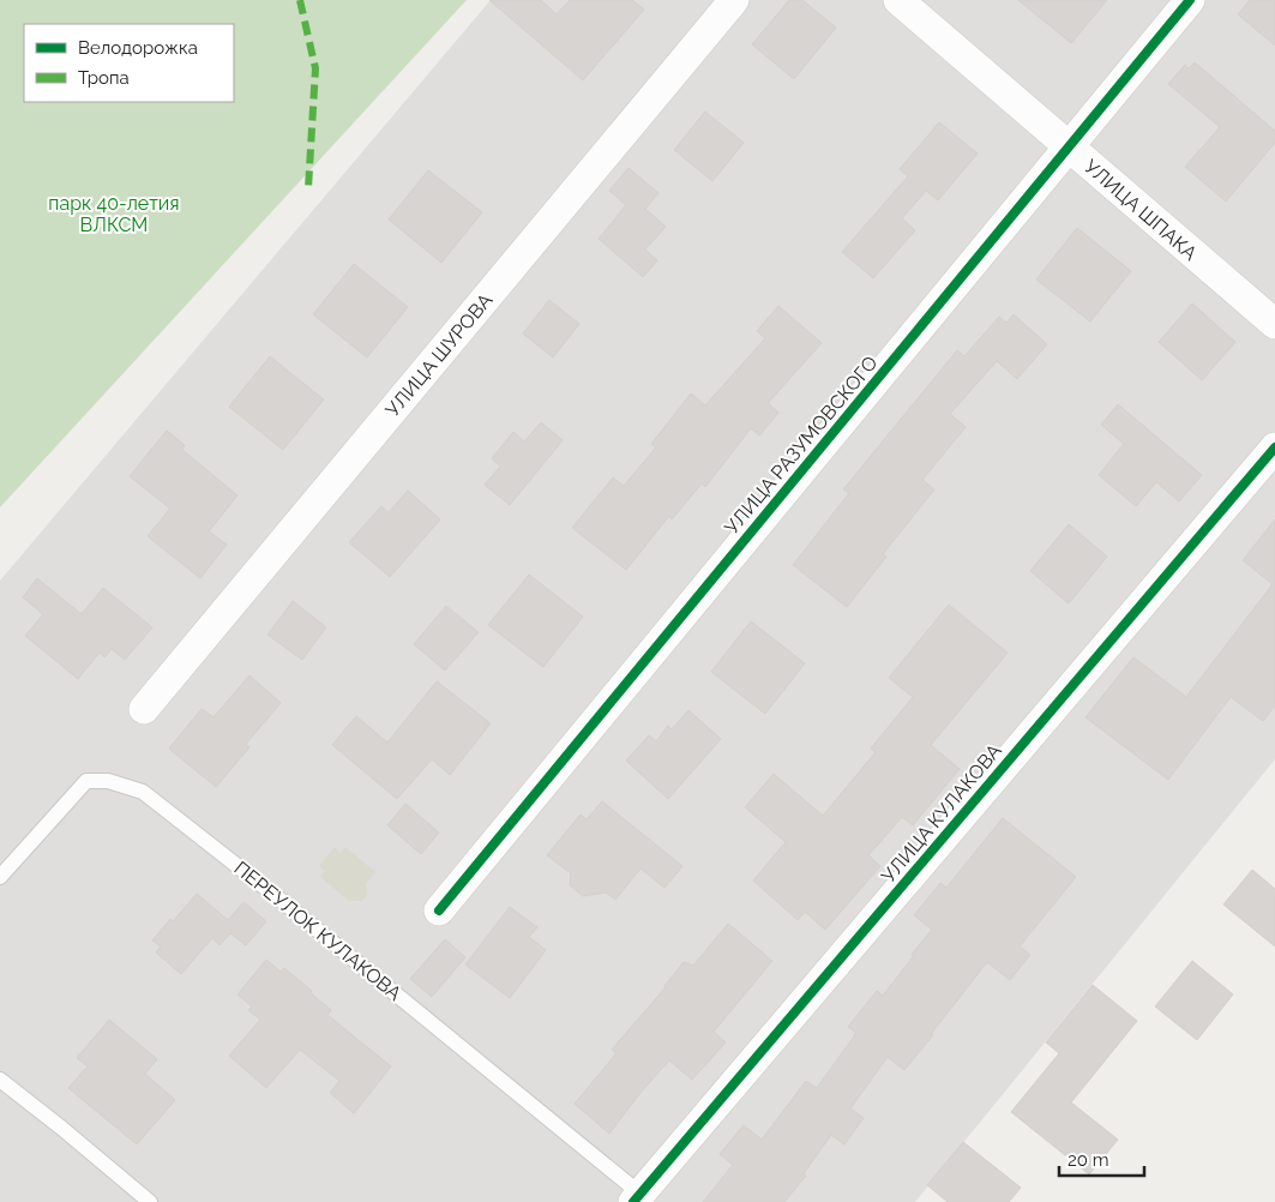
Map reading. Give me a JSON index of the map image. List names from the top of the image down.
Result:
{
  "streets": {
    "street": [
      "УЛИЦА ШПАКА",
      "УЛИЦА ШУРОВА",
      "УЛИЦА РАЗУМОВСКОГО",
      "УЛИЦА КУЛАКОВА"
    ],
    "lane": ["ПЕРЕУЛОК КУЛАКОВА"]
  },
  "crossings": [
    ["УЛИЦА ШПАКА", "УЛИЦА РАЗУМОВСКОГО"],
    ["УЛИЦА КУЛАКОВА", "ПЕРЕУЛОК КУЛАКОВА"]
  ],
  "parks": ["парк 40-летия ВЛКСМ"],
  "legend": ["Велодорожка", "Тропа"],
  "scale_bar": "20 m"
}
